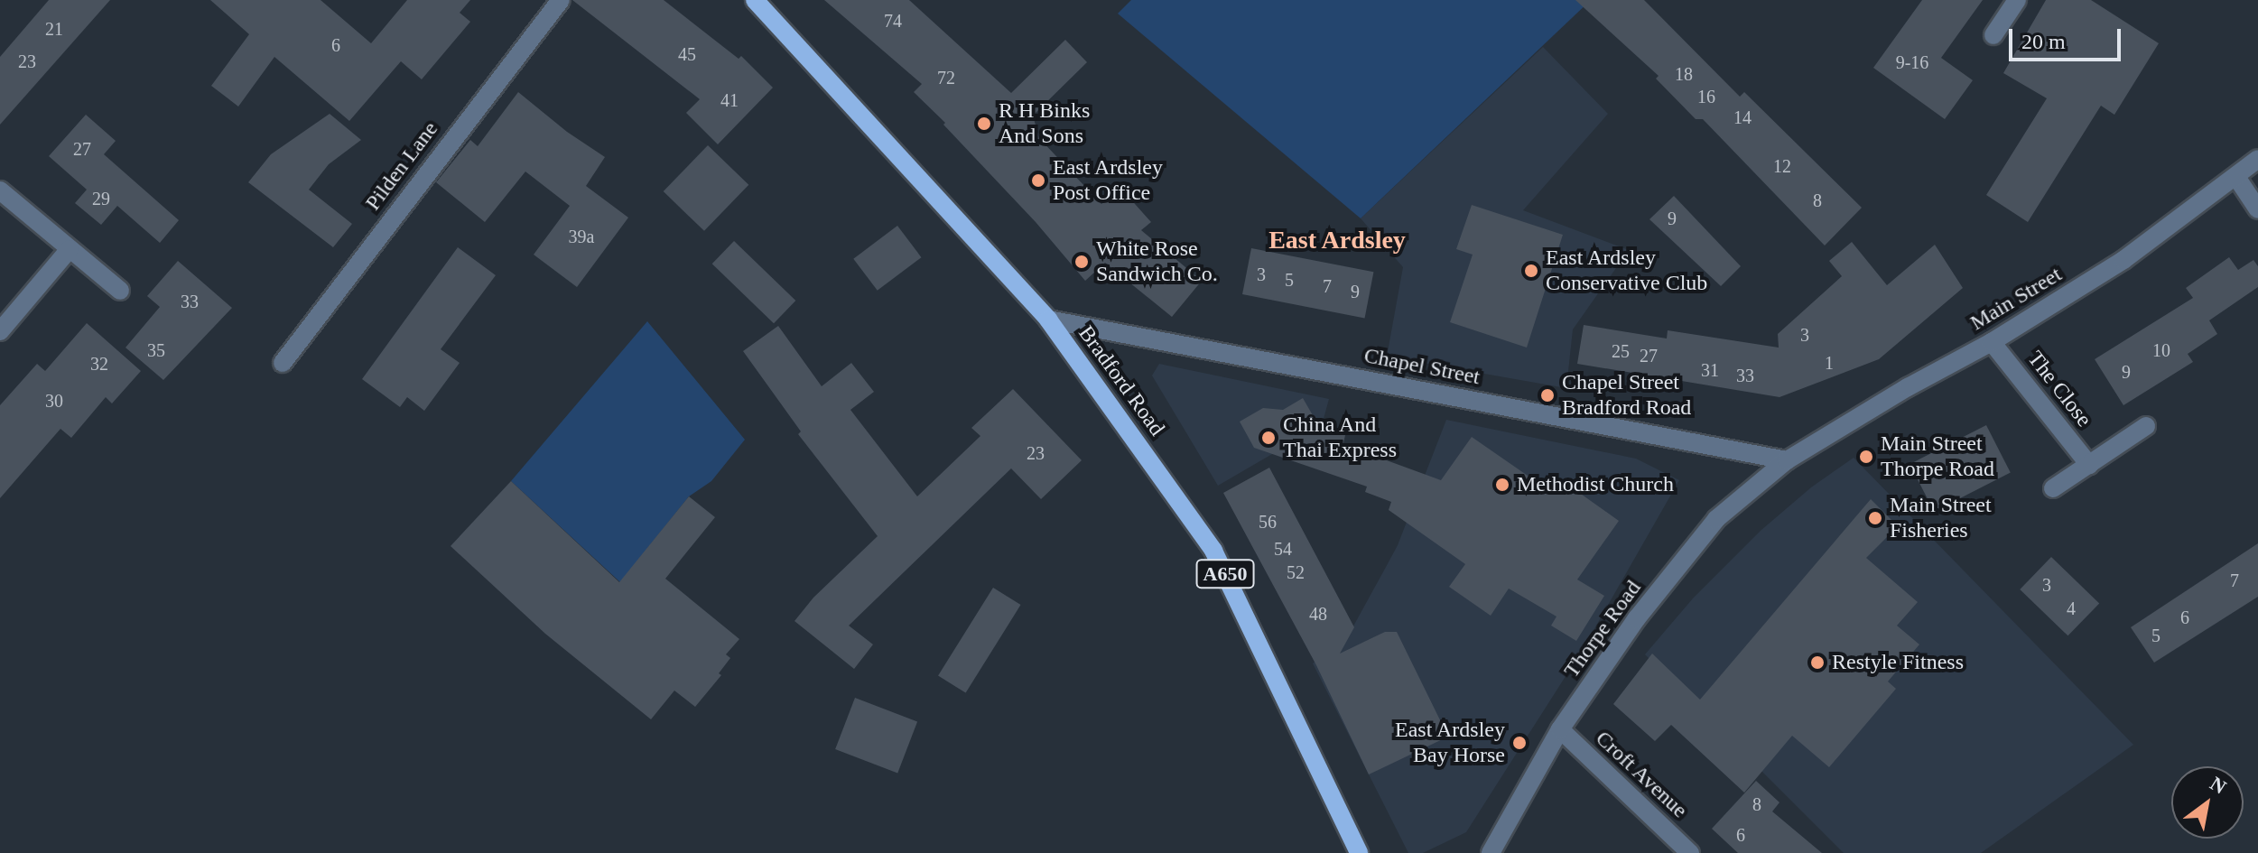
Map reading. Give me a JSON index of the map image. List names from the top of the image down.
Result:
{
  "streets": {
    "main road": ["Bradford Road", "A650"],
    "street": [
      "Pilden Lane",
      "Main Street",
      "Chapel Street",
      "The Close",
      "Thorpe Road",
      "Croft Avenue"
    ]
  },
  "crossings": [
    ["Main Street", "Chapel Street"],
    ["Main Street", "The Close"],
    ["Main Street", "Thorpe Road"],
    ["Chapel Street", "Bradford Road"],
    ["Chapel Street", "Thorpe Road"],
    ["Thorpe Road", "Croft Avenue"]
  ],
  "districts": ["East Ardsley"],
  "places": [
    "R H Binks And Sons",
    "East Ardsley Post Office",
    "White Rose Sandwich Co.",
    "East Ardsley Conservative Club",
    "Chapel Street Bradford Road",
    "China And Thai Express",
    "Main Street Thorpe Road",
    "Methodist Church",
    "Main Street Fisheries",
    "Restyle Fitness",
    "East Ardsley Bay Horse"
  ],
  "house_numbers": [
    "74",
    "21",
    "6",
    "45",
    "23",
    "9-16",
    "18",
    "72",
    "16",
    "41",
    "14",
    "27",
    "12",
    "29",
    "8",
    "9",
    "39a",
    "3",
    "5",
    "7",
    "9",
    "33",
    "3",
    "35",
    "10",
    "25",
    "27",
    "1",
    "32",
    "31",
    "9",
    "33",
    "30",
    "23",
    "56",
    "54",
    "52",
    "7",
    "3",
    "4",
    "48",
    "6",
    "5",
    "8",
    "6"
  ],
  "scale_bar": "20 m",
  "north": "top right"
}
